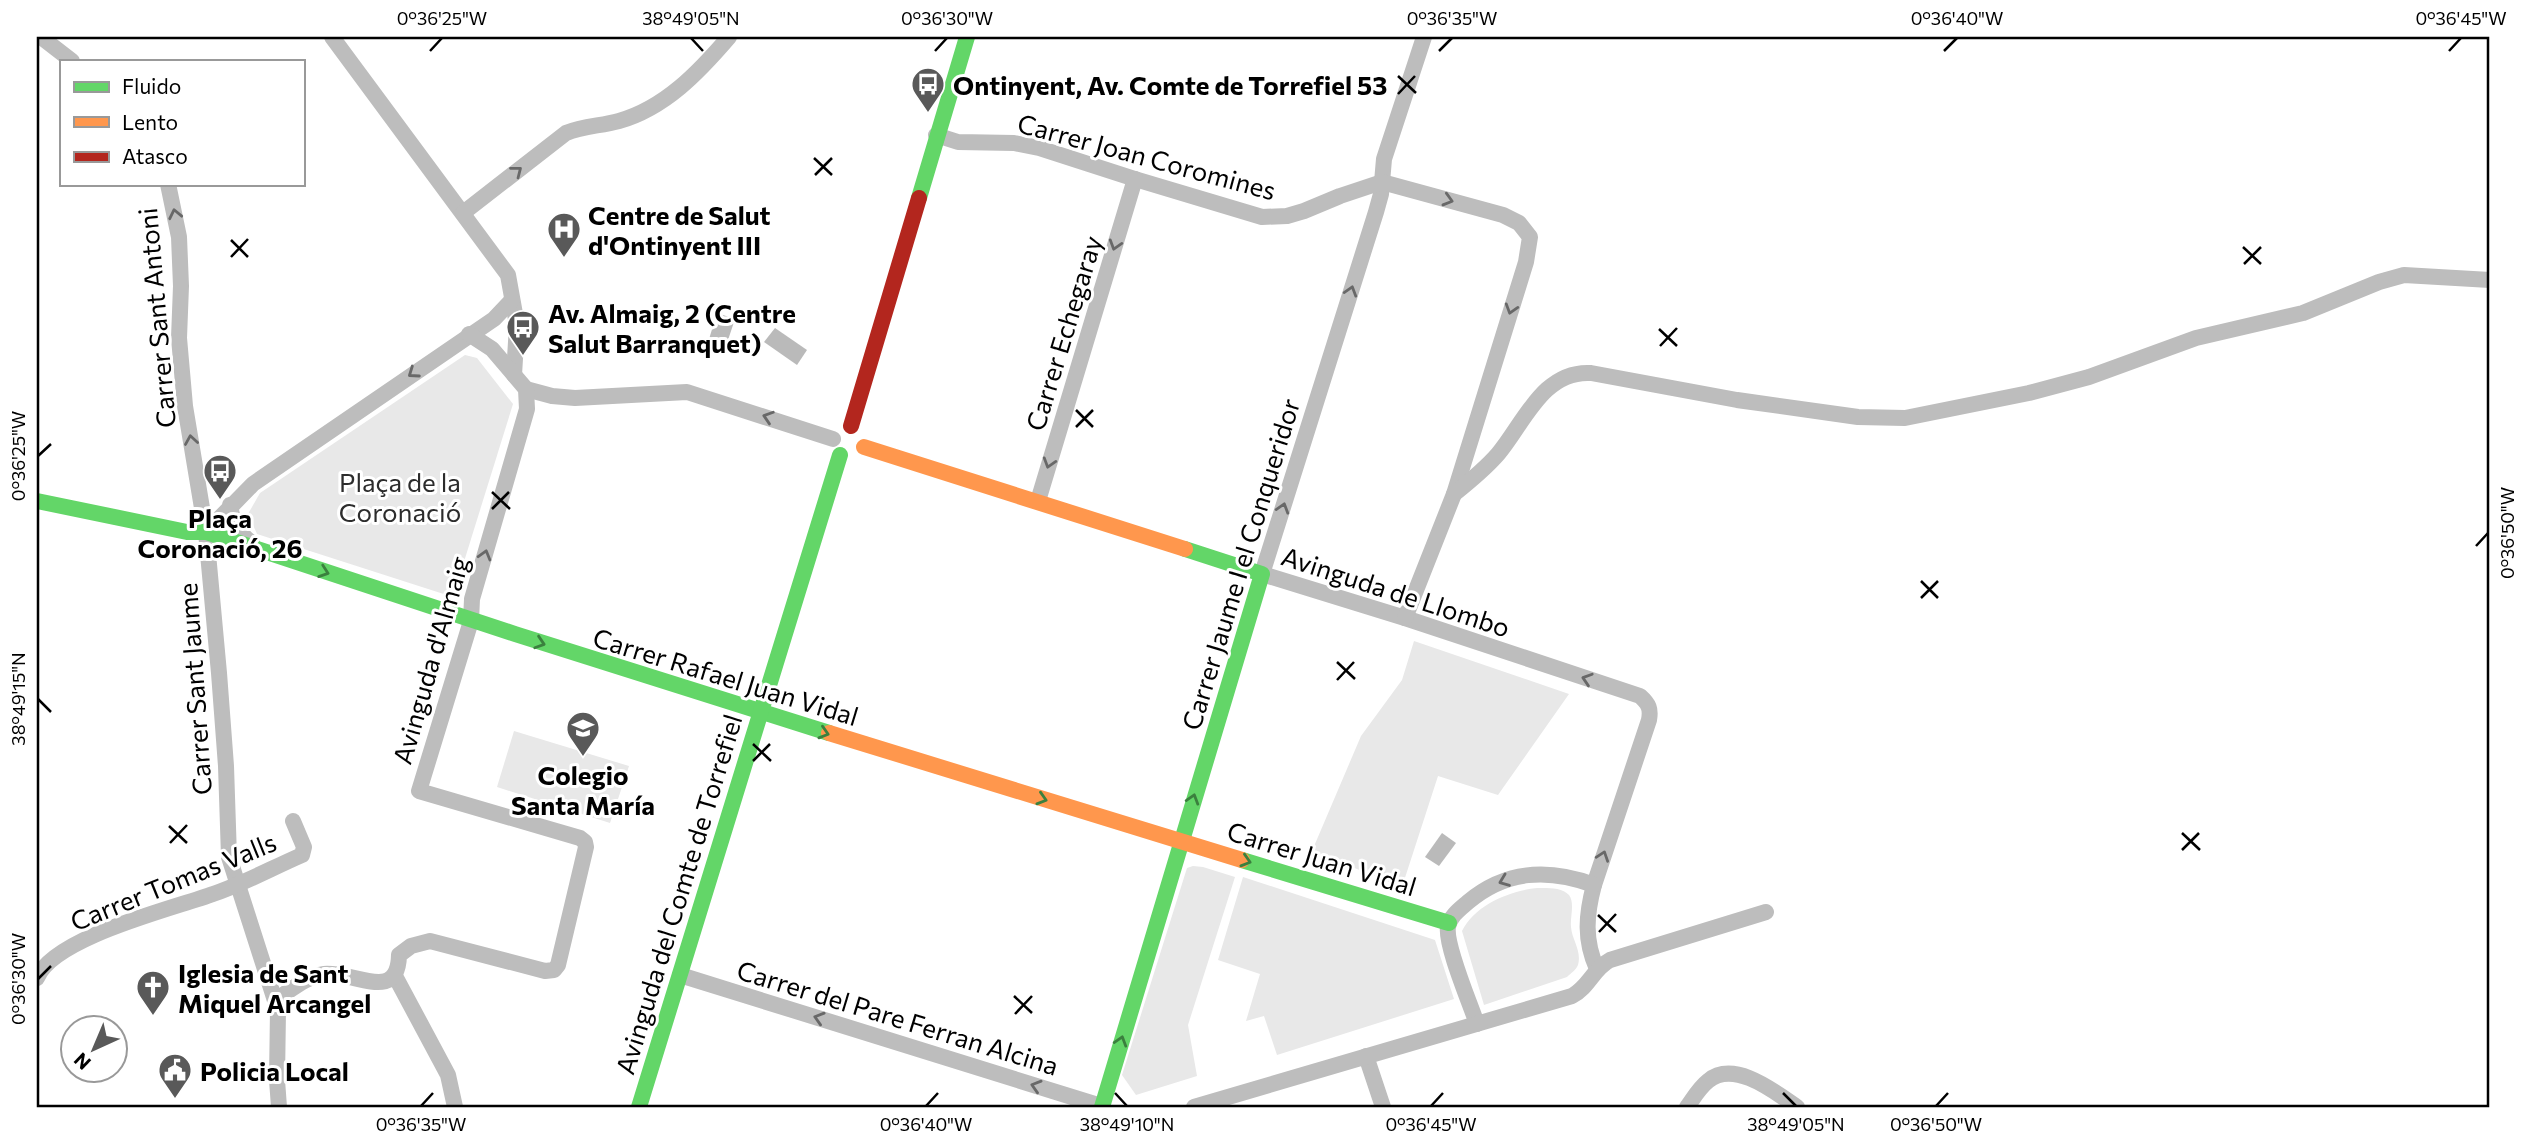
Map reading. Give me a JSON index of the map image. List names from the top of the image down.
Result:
{
  "streets": {
    "street": [
      "Carrer Joan Coromines",
      "Carrer Sant Antoni",
      "Carrer Echegaray",
      "Carrer Jaume I el Conqueridor",
      "Avinguda de Llombo",
      "Avinguda d'Almaig",
      "Carrer Rafael Juan Vidal",
      "Carrer Sant Jaume",
      "Carrer Juan Vidal",
      "Carrer Tomas Valls",
      "Avinguda del Comte de Torrefiel",
      "Carrer del Pare Ferran Alcina"
    ]
  },
  "crossings": [
    ["Carrer Joan Coromines", "Carrer Echegaray"],
    ["Carrer Joan Coromines", "Carrer Jaume I el Conqueridor"],
    ["Carrer Sant Antoni", "Carrer Rafael Juan Vidal"],
    ["Carrer Sant Antoni", "Carrer Sant Jaume"],
    ["Carrer Echegaray", "Avinguda de Llombo"],
    ["Carrer Jaume I el Conqueridor", "Avinguda de Llombo"],
    ["Carrer Jaume I el Conqueridor", "Carrer Rafael Juan Vidal"],
    ["Carrer Jaume I el Conqueridor", "Carrer Juan Vidal"],
    ["Carrer Jaume I el Conqueridor", "Carrer del Pare Ferran Alcina"],
    ["Avinguda de Llombo", "Avinguda del Comte de Torrefiel"],
    ["Avinguda d'Almaig", "Carrer Rafael Juan Vidal"],
    ["Carrer Rafael Juan Vidal", "Carrer Sant Jaume"],
    ["Carrer Rafael Juan Vidal", "Carrer Juan Vidal"],
    ["Carrer Rafael Juan Vidal", "Avinguda del Comte de Torrefiel"],
    ["Carrer Sant Jaume", "Carrer Tomas Valls"],
    ["Avinguda del Comte de Torrefiel", "Carrer del Pare Ferran Alcina"]
  ],
  "one_way": [
    "Carrer Sant Antoni",
    "Carrer Echegaray",
    "Carrer Jaume I el Conqueridor",
    "Carrer Rafael Juan Vidal",
    "Carrer Juan Vidal",
    "Carrer del Pare Ferran Alcina"
  ],
  "parks": ["Plaça de la Coronació"],
  "places": {
    "bus stop": ["Ontinyent, Av. Comte de Torrefiel 53", "Av. Almaig, 2 (Centre Salut Barranquet)", "Plaça Coronació, 26"],
    "hospital": ["Centre de Salut d'Ontinyent III"],
    "school or university": ["Colegio Santa María"],
    "church": ["Iglesia de Sant Miquel Arcangel"],
    "public building": ["Policia Local"]
  },
  "legend": ["Fluido", "Lento", "Atasco"],
  "north": "bottom left",
  "coordinates": [
    "0°36'25\"W",
    "38°49'05\"N",
    "0°36'30\"W",
    "0°36'35\"W",
    "0°36'40\"W",
    "0°36'45\"W",
    "0°36'50\"W",
    "38°49'15\"N",
    "38°49'10\"N"
  ]
}
